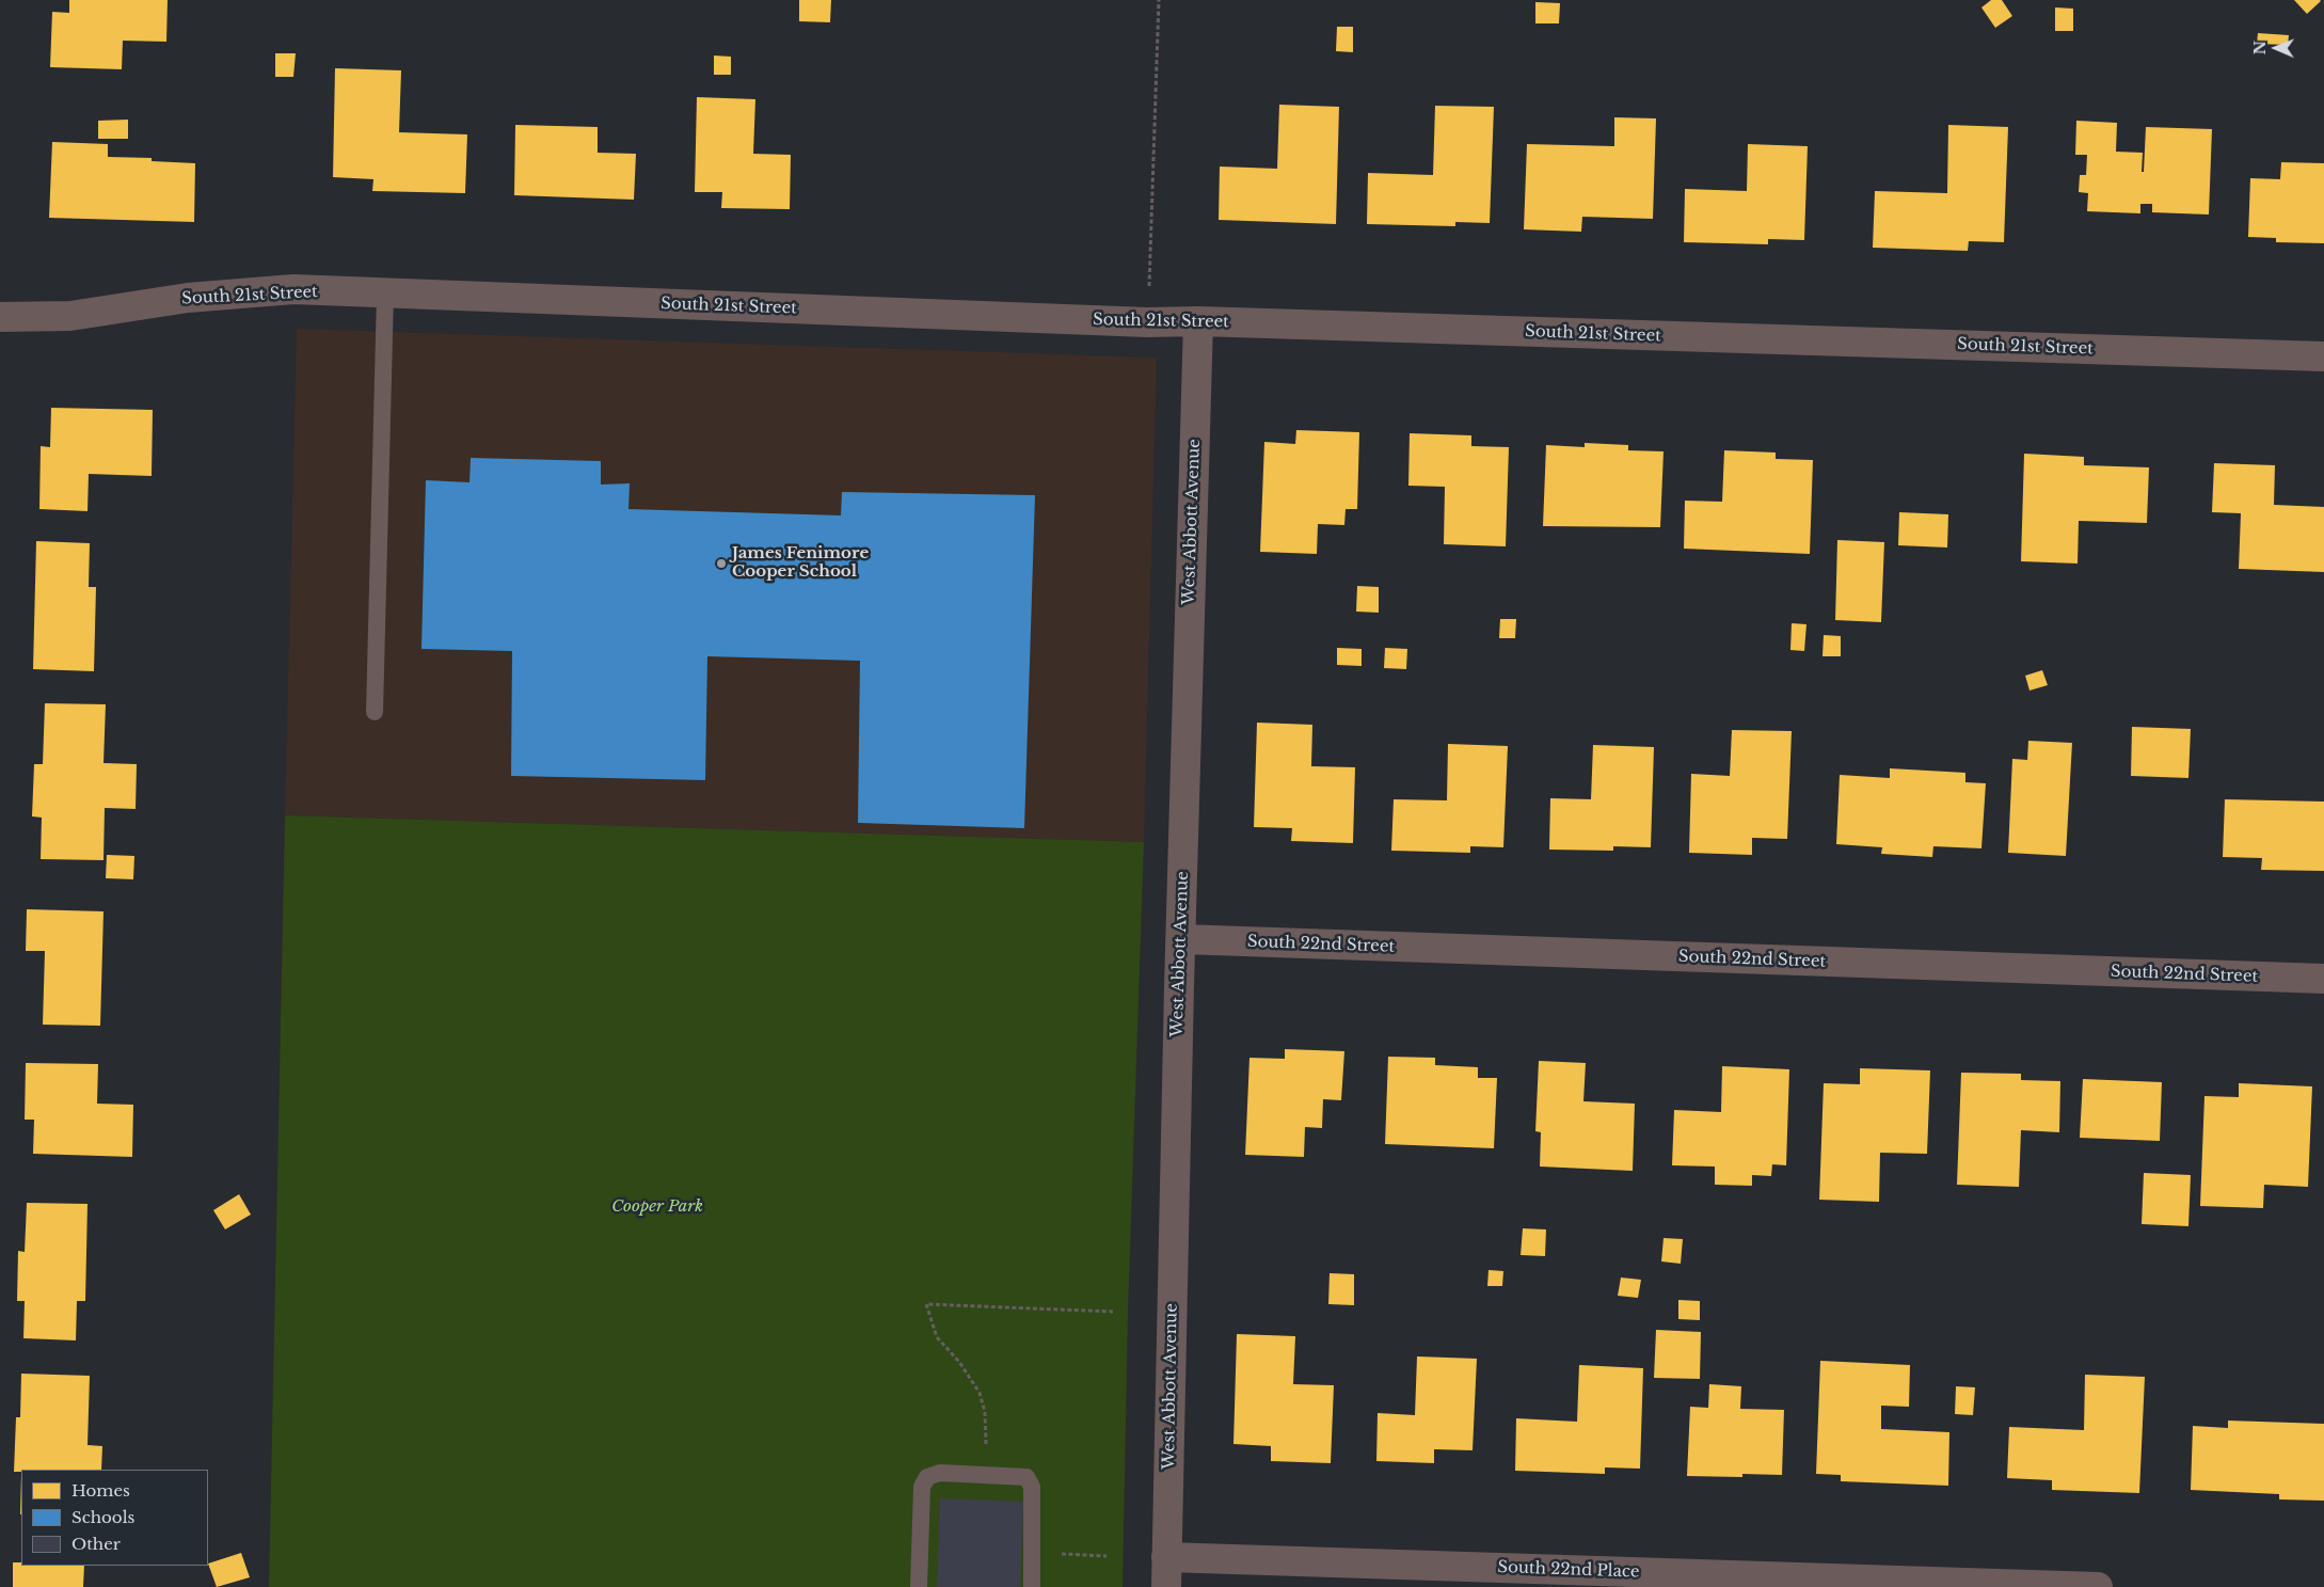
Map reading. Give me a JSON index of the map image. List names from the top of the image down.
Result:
{
  "streets": {
    "street": [
      "South 21st Street",
      "West Abbott Avenue",
      "South 22nd Street",
      "South 22nd Place"
    ]
  },
  "crossings": [
    ["South 21st Street", "West Abbott Avenue"],
    ["West Abbott Avenue", "South 22nd Street"],
    ["West Abbott Avenue", "South 22nd Place"]
  ],
  "parks": ["Cooper Park"],
  "places": ["James Fenimore Cooper School"],
  "legend": ["Homes", "Schools", "Other"],
  "north": "left"
}
